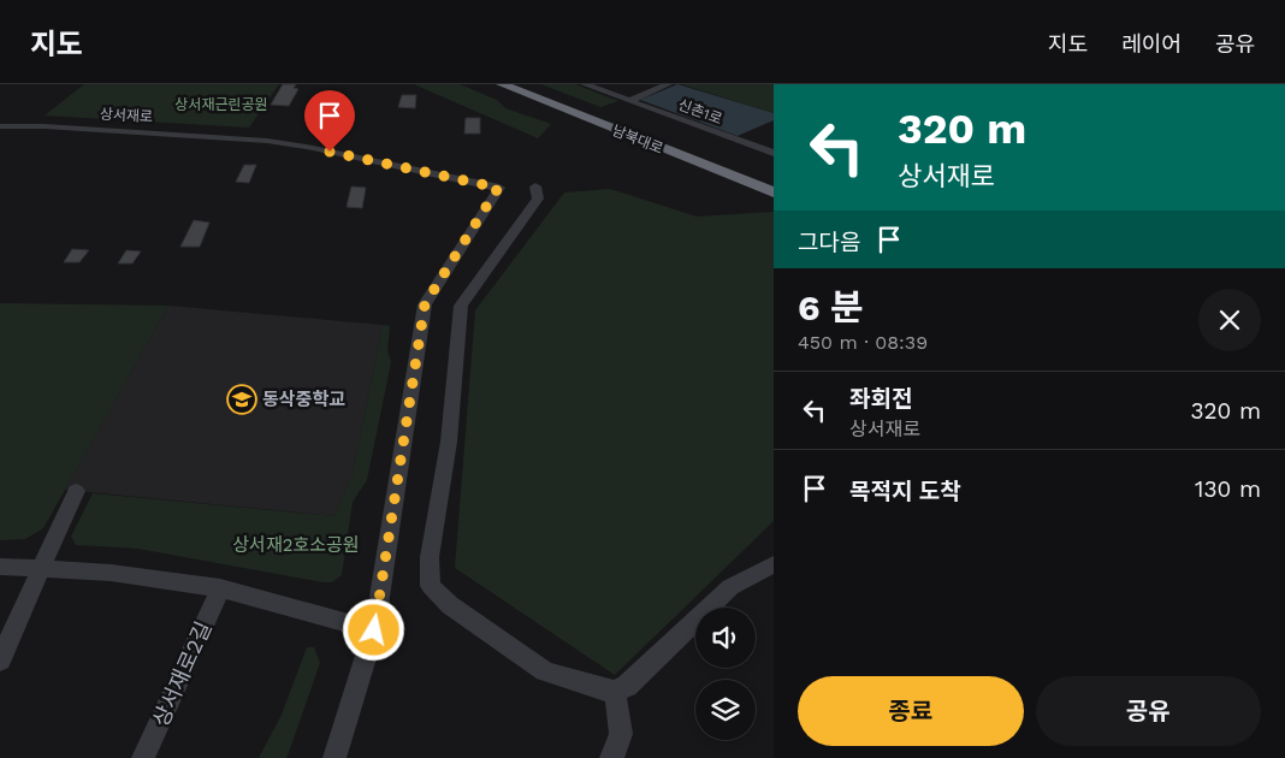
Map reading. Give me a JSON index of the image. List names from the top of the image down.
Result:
{
  "streets": {
    "highway": ["남북대로"],
    "street": ["신촌1로", "상서재로", "상서재로2길"]
  },
  "parks": ["상서재근린공원", "상서재2호소공원"],
  "places": {
    "school or university": ["동삭중학교"]
  },
  "page": {
    "header": "지도",
    "nav": ["지도", "레이어", "공유"],
    "turn": ["320 m", "상서재로"],
    "then": "그다음",
    "heading": ["6 분", "450 m · 08:39"],
    "list": [
      {
        "name": "좌회전",
        "note": "상서재로",
        "value": "320 m"
      },
      {
        "name": "목적지 도착",
        "value": "130 m"
      }
    ],
    "buttons": ["종료", "공유"]
  }
}
